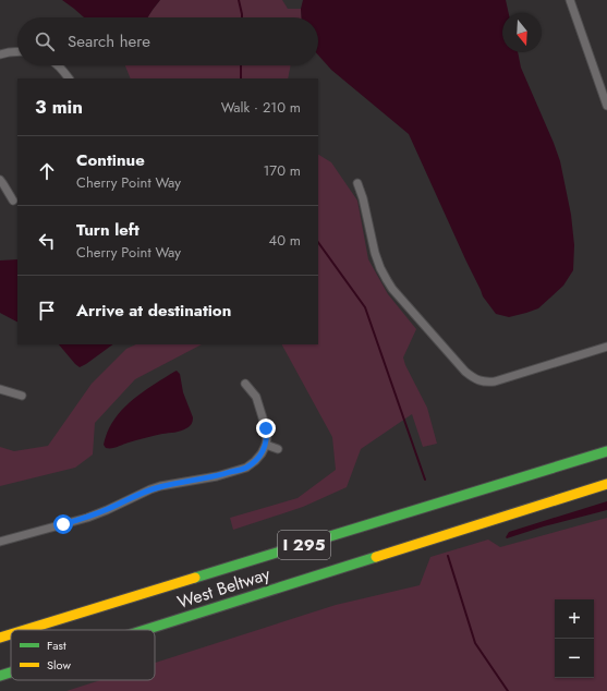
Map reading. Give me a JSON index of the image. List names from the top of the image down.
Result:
{
  "streets": {
    "highway": ["I 295", "West Beltway"]
  },
  "legend": ["Fast", "Slow"],
  "north": "bottom",
  "page": {
    "search": "Search here",
    "heading": ["3 min", "Walk · 210 m"],
    "list": [
      ["Continue", "Cherry Point Way", "170 m"],
      ["Turn left", "Cherry Point Way", "40 m"],
      "Arrive at destination"
    ],
    "map_buttons": ["+", "−"]
  }
}
